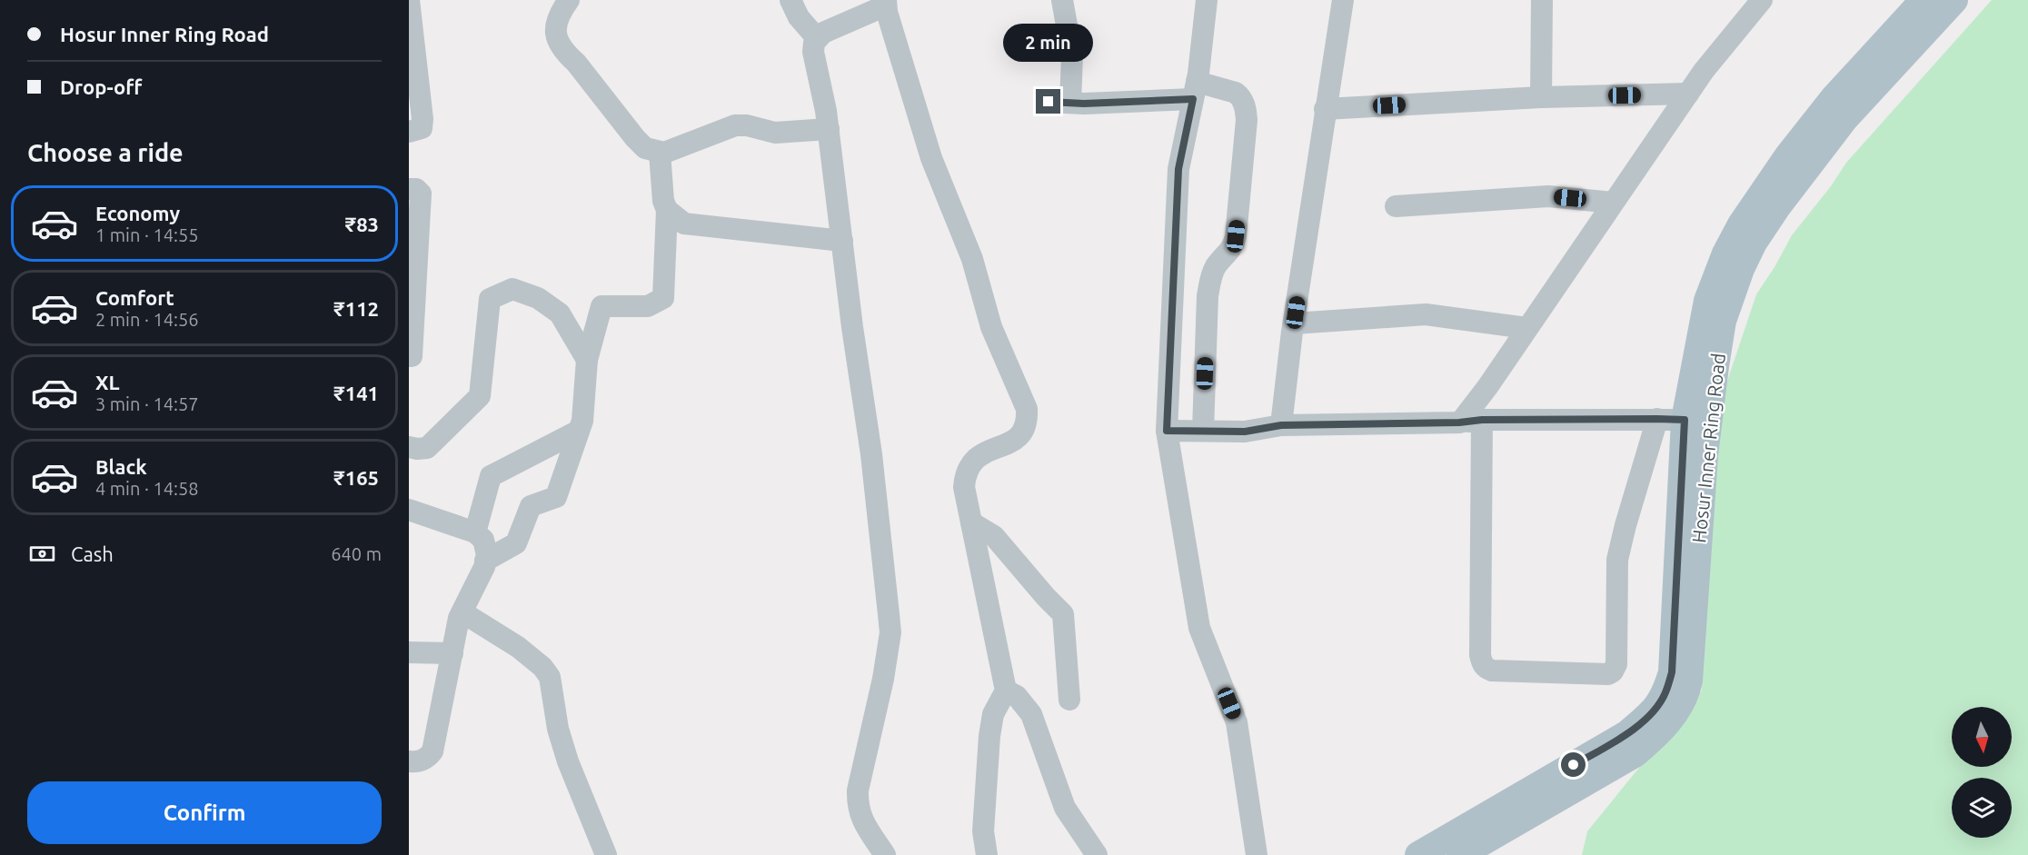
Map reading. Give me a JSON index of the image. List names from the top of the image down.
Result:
{
  "streets": {
    "main road": ["Hosur Inner Ring Road"]
  },
  "north": "bottom",
  "page": {
    "banner": ["Hosur Inner Ring Road", "Drop-off"],
    "bubble": "2 min",
    "heading": "Choose a ride",
    "list": [
      {
        "name": "Economy",
        "note": "1 min · 14:55",
        "value": "₹83"
      },
      {
        "name": "Comfort",
        "note": "2 min · 14:56",
        "value": "₹112"
      },
      {
        "name": "XL",
        "note": "3 min · 14:57",
        "value": "₹141"
      },
      {
        "name": "Black",
        "note": "4 min · 14:58",
        "value": "₹165"
      }
    ],
    "pay": ["Cash", "640 m"],
    "buttons": "Confirm"
  }
}
